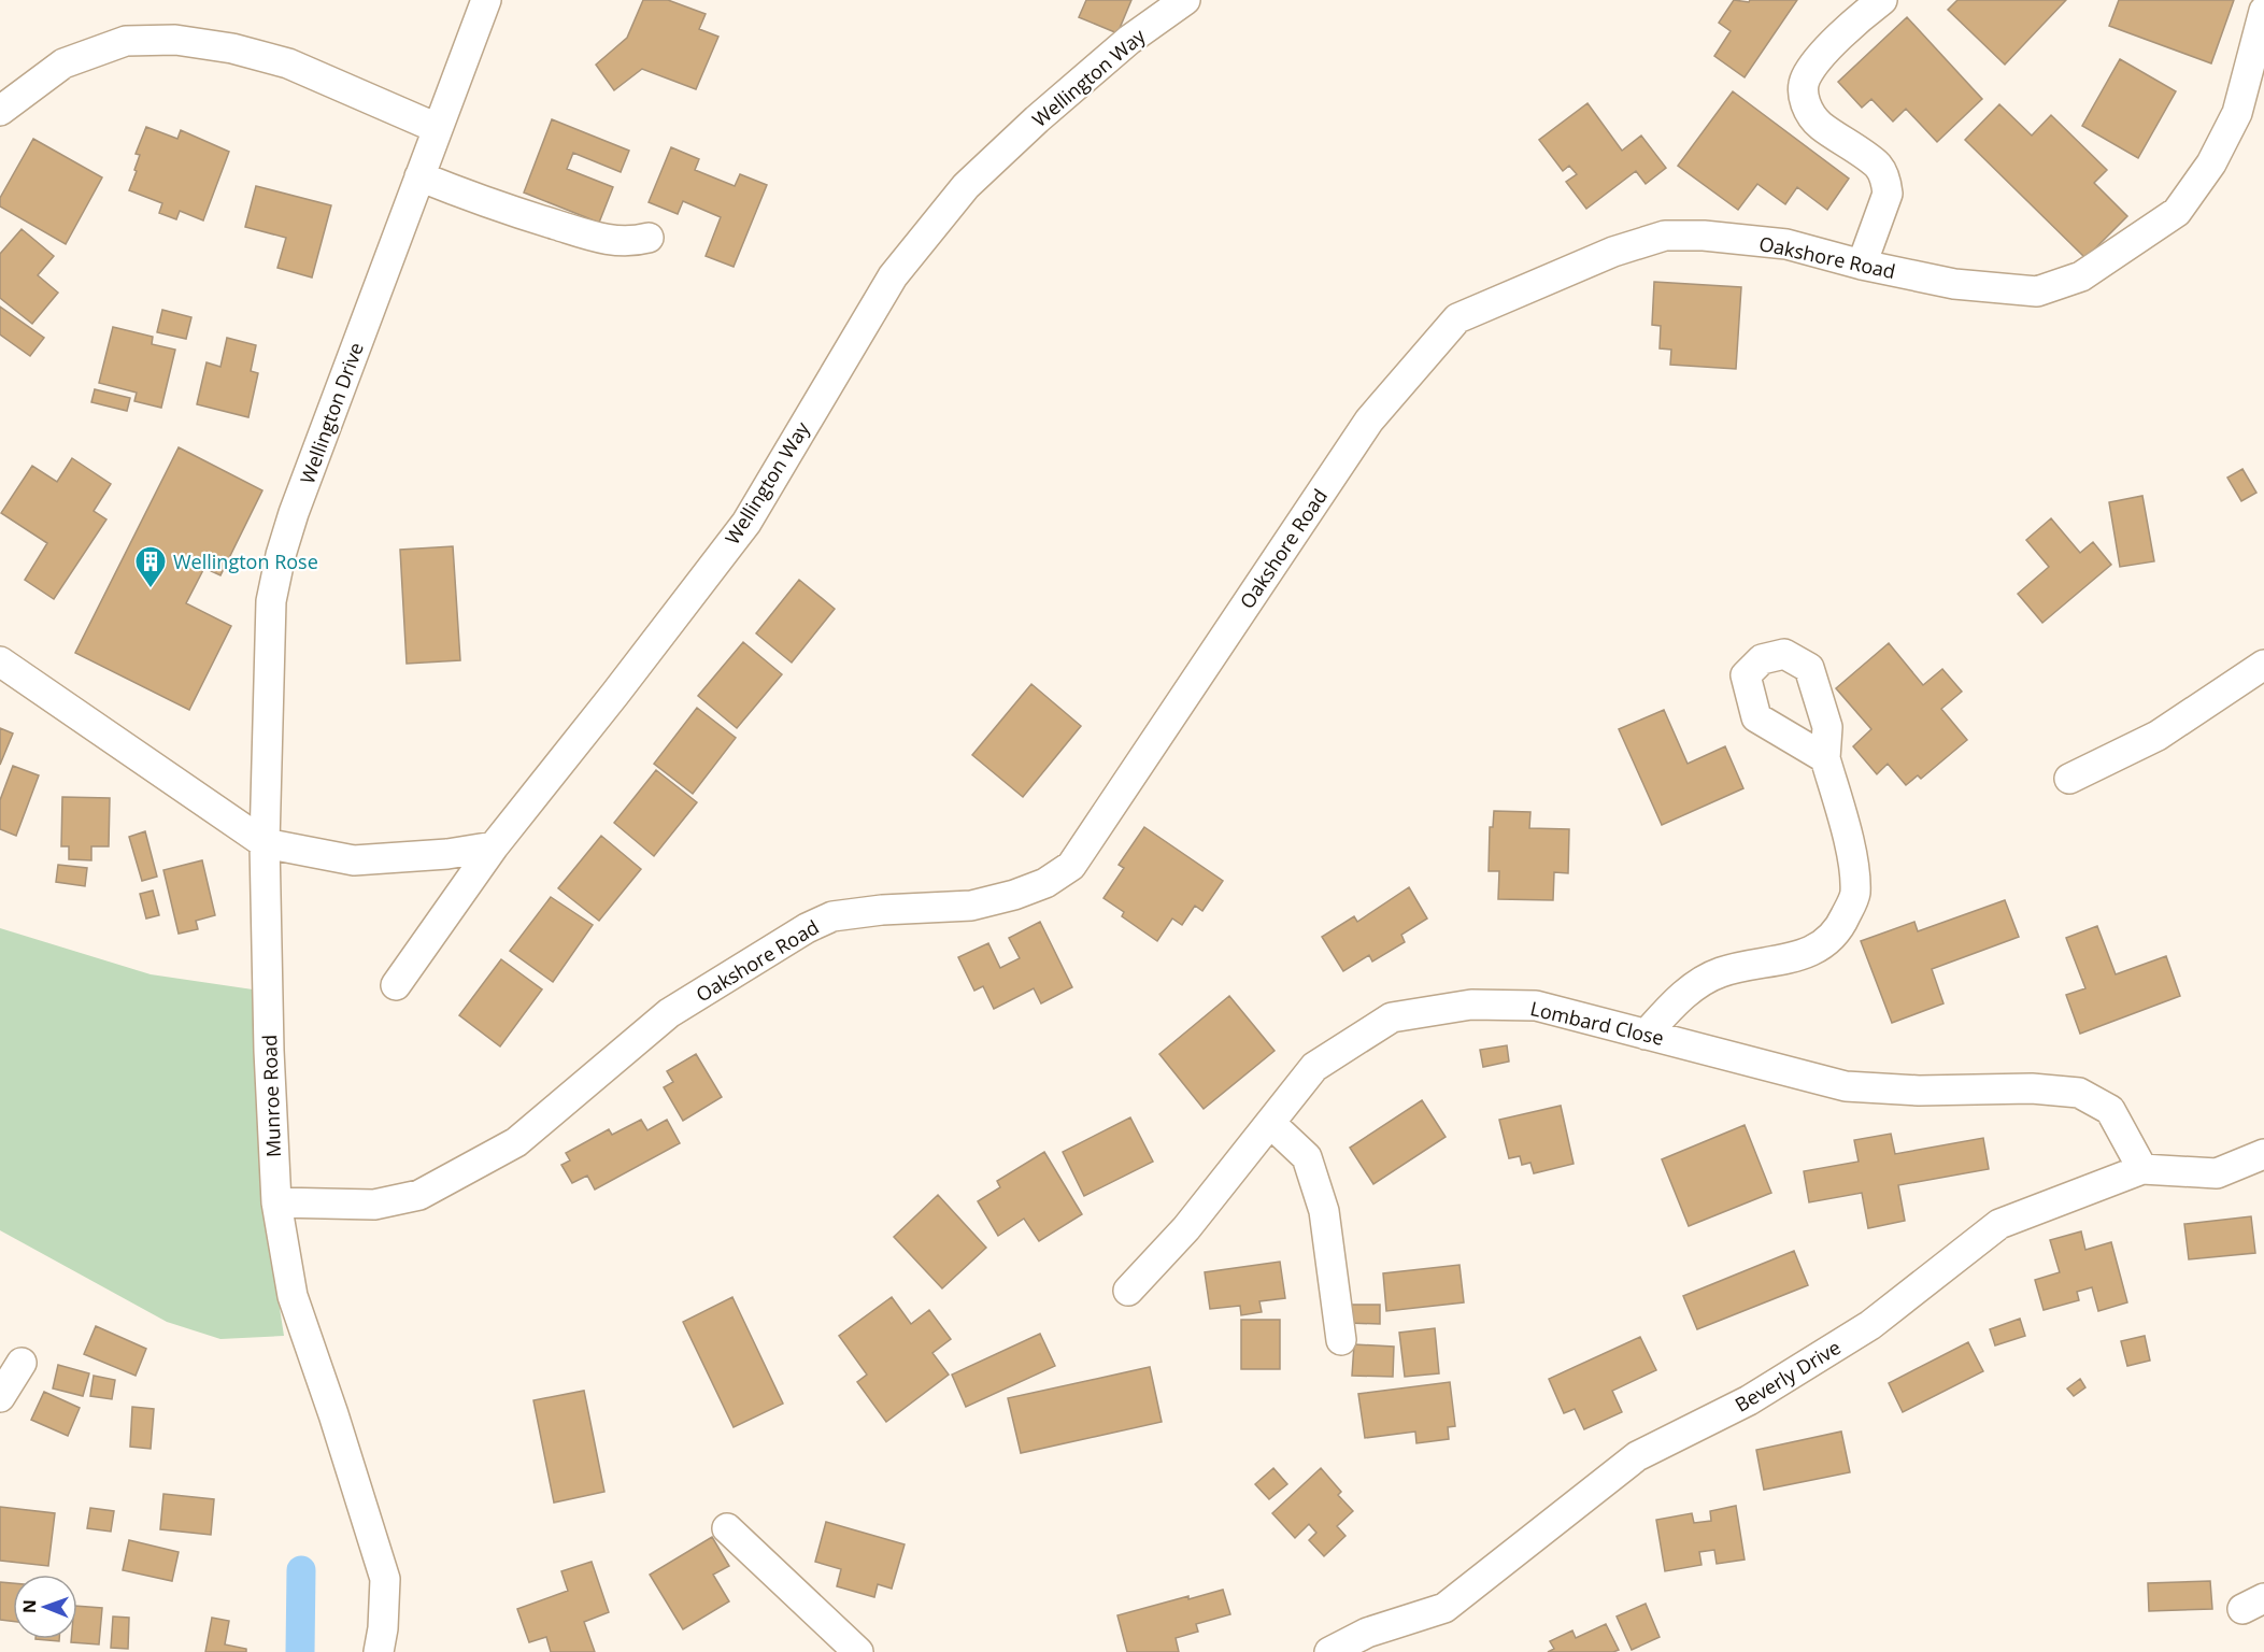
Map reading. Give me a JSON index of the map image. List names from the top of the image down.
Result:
{
  "streets": {
    "street": [
      "Wellington Way",
      "Oakshore Road",
      "Wellington Drive",
      "Lombard Close",
      "Munroe Road",
      "Beverly Drive"
    ]
  },
  "crossings": [
    ["Oakshore Road", "Munroe Road"],
    ["Wellington Drive", "Munroe Road"],
    ["Lombard Close", "Beverly Drive"]
  ],
  "places": {
    "building": ["Wellington Rose"]
  },
  "north": "left"
}
